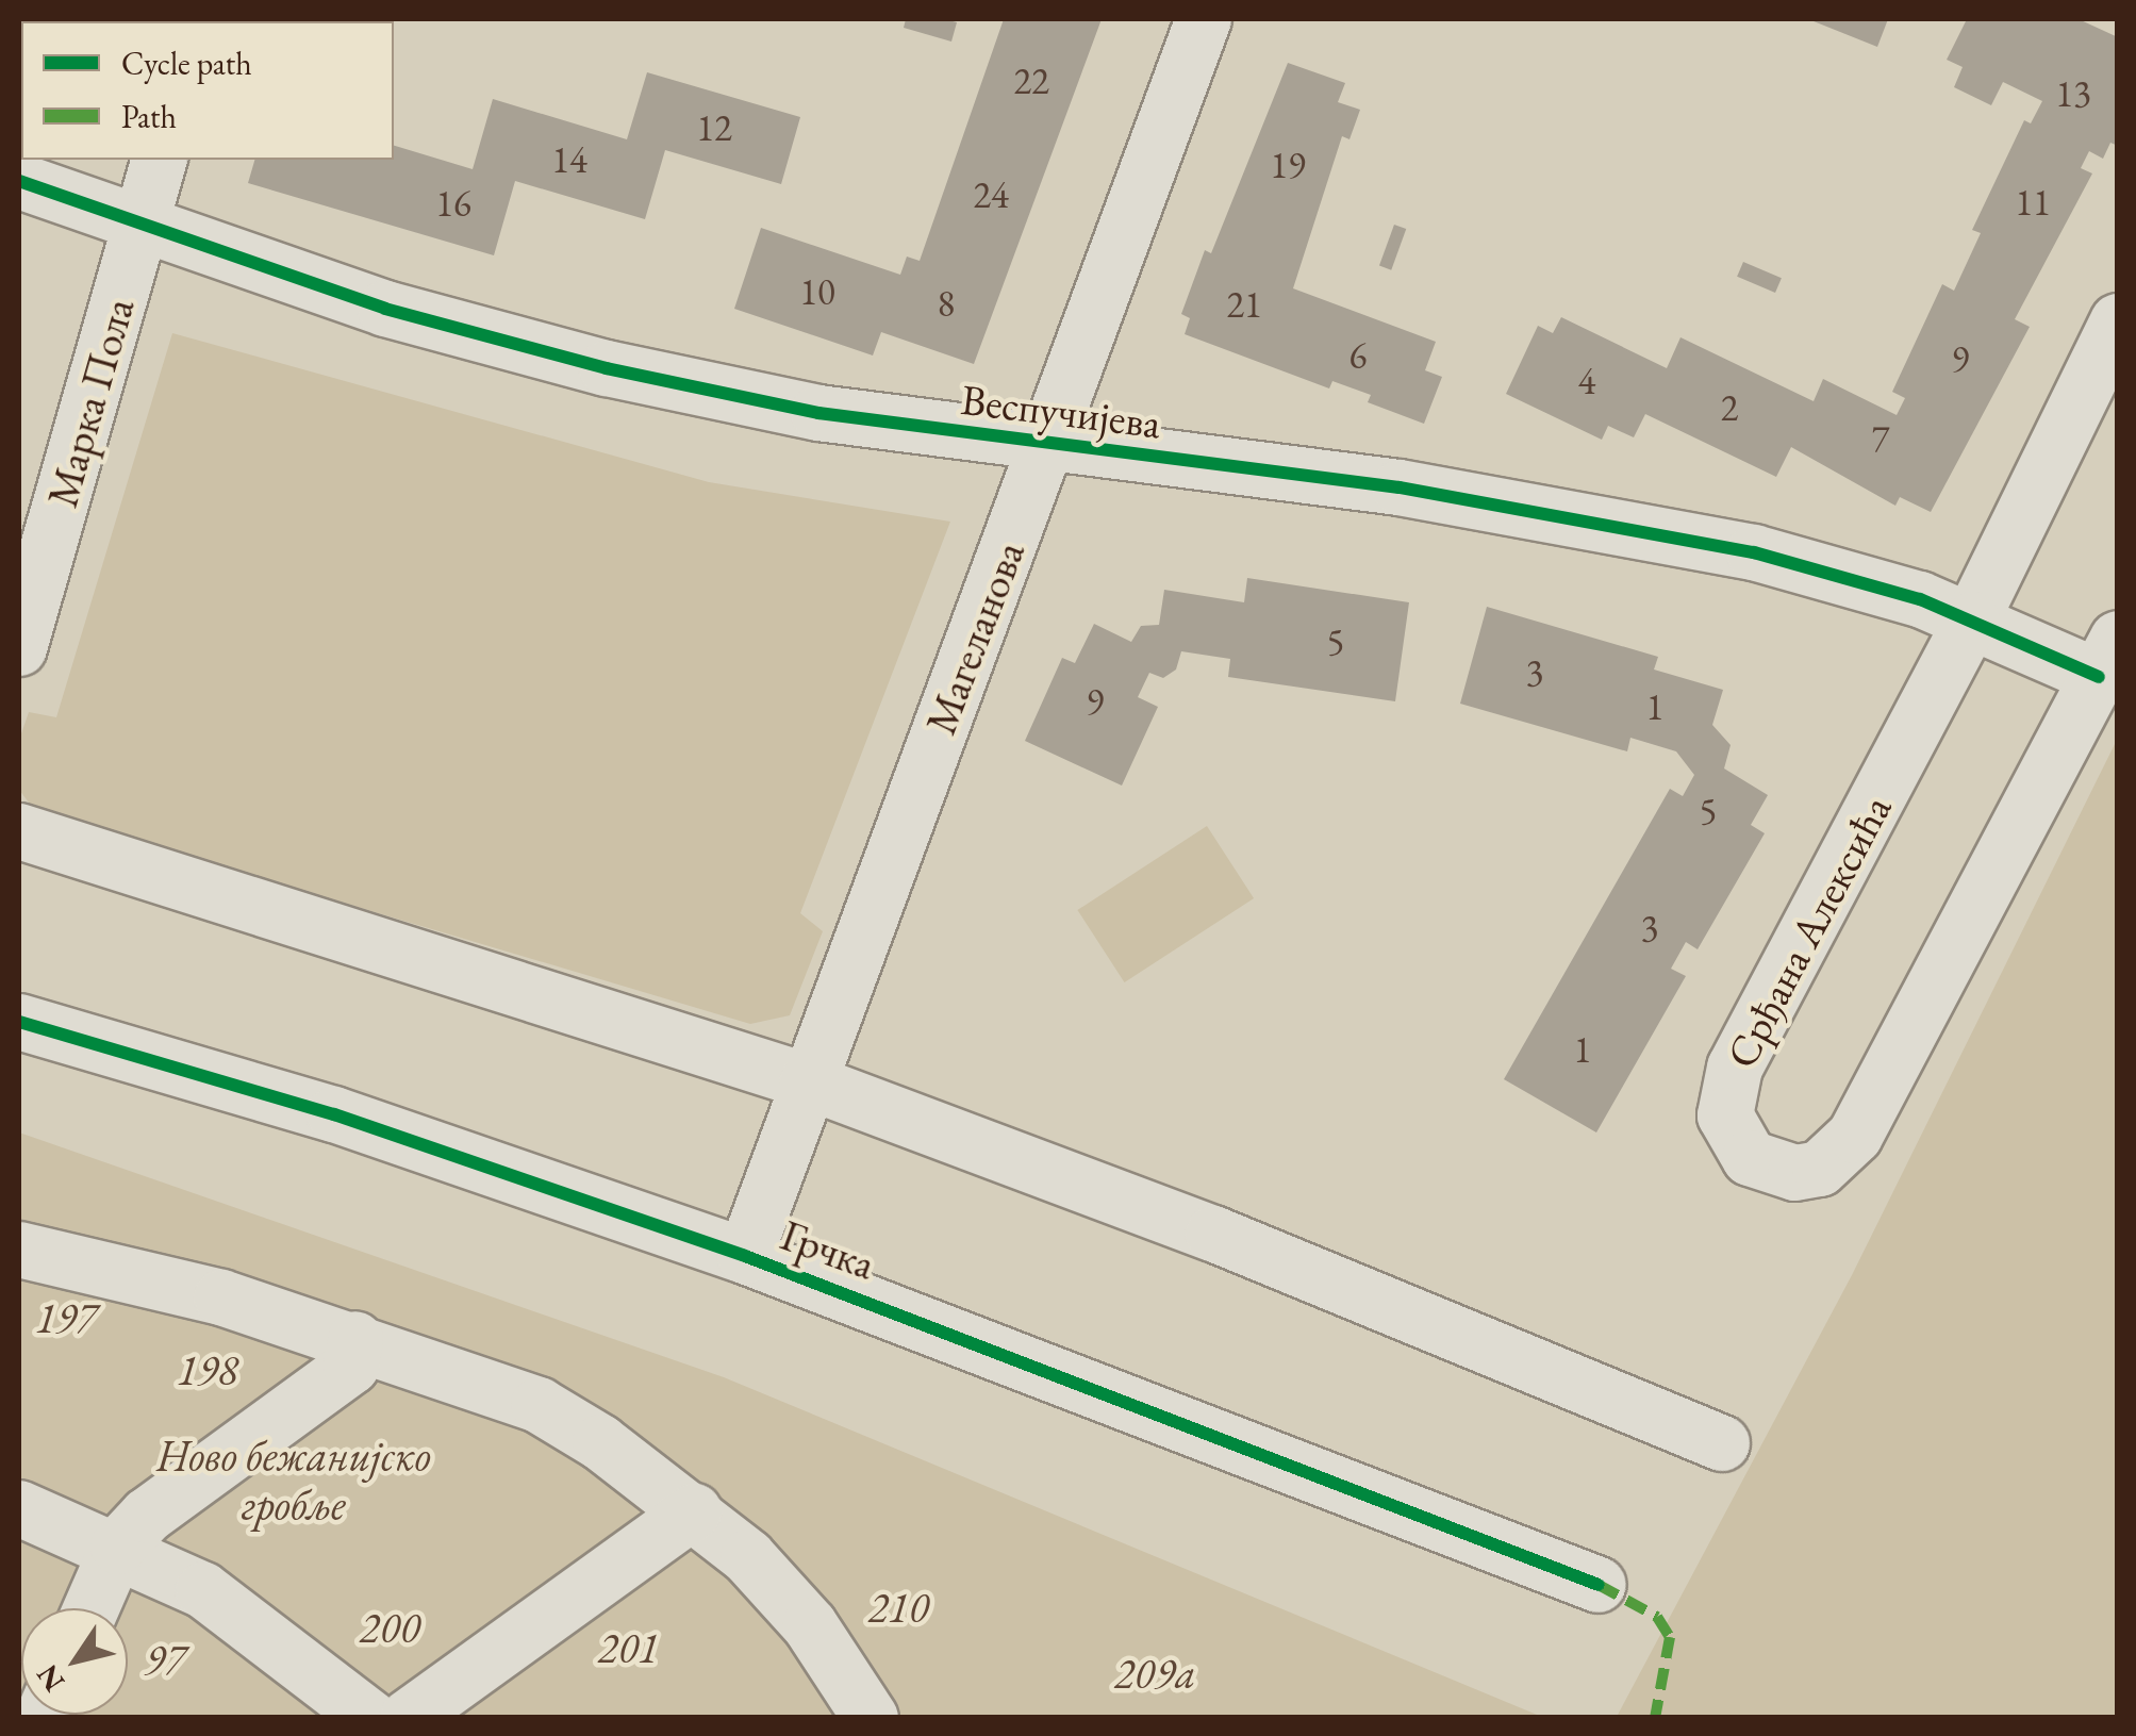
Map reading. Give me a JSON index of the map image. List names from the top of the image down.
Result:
{
  "streets": {
    "street": [
      "Марка Пола",
      "Веспучијева",
      "Магеланова",
      "Срђана Алексића",
      "Грчка"
    ]
  },
  "crossings": [
    ["Марка Пола", "Веспучијева"],
    ["Веспучијева", "Магеланова"],
    ["Веспучијева", "Срђана Алексића"],
    ["Магеланова", "Грчка"]
  ],
  "parks": [
    "197",
    "198",
    "Ново бежанијско гробље",
    "210",
    "200",
    "201",
    "97",
    "209a"
  ],
  "house_numbers": [
    "22",
    "13",
    "12",
    "14",
    "19",
    "24",
    "11",
    "16",
    "10",
    "8",
    "21",
    "6",
    "9",
    "4",
    "2",
    "7",
    "5",
    "3",
    "9",
    "1",
    "5",
    "3",
    "1"
  ],
  "legend": ["Cycle path", "Path"],
  "north": "bottom left"
}
